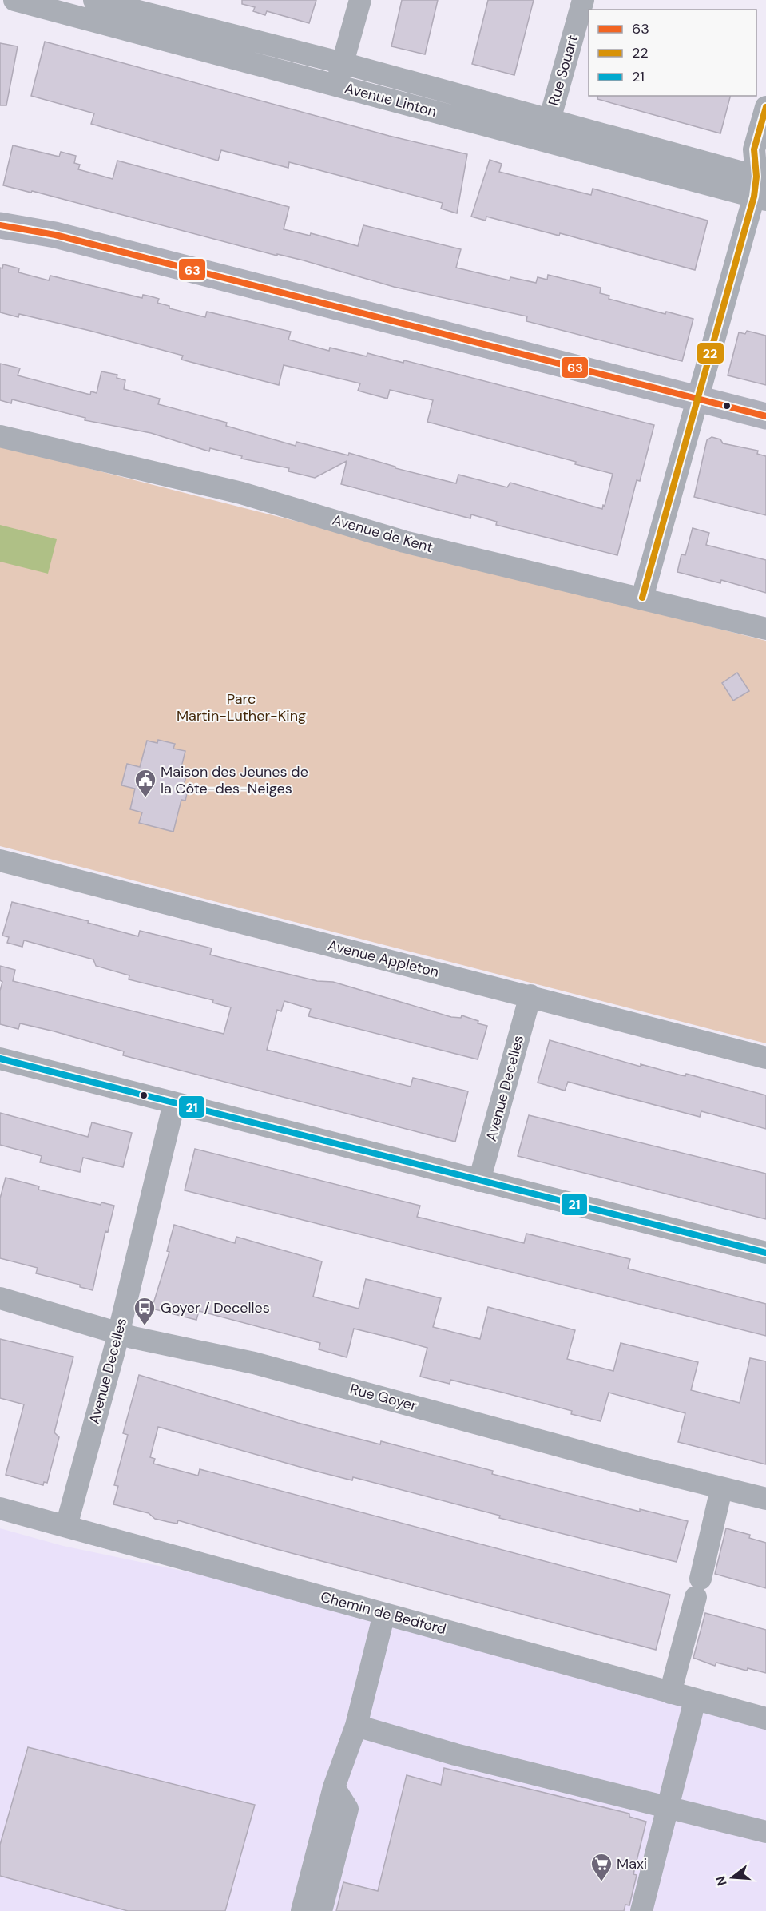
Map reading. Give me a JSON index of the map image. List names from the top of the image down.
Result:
{
  "streets": {
    "street": [
      "Rue Souart",
      "Avenue Linton",
      "Avenue de Kent",
      "Avenue Appleton",
      "Avenue Decelles",
      "Rue Goyer",
      "Chemin de Bedford"
    ]
  },
  "crossings": [
    ["Rue Souart", "Avenue Linton"],
    ["Avenue Appleton", "Avenue Decelles"],
    ["Avenue Decelles", "Rue Goyer"],
    ["Avenue Decelles", "Chemin de Bedford"]
  ],
  "parks": ["Parc Martin-Luther-King"],
  "places": {
    "public building": ["Maison des Jeunes de la Côte-des-Neiges"],
    "bus stop": ["Goyer / Decelles"],
    "supermarket": ["Maxi"]
  },
  "lines": ["transit line 22", "transit line 63", "transit line 21"],
  "legend": ["63", "22", "21"],
  "north": "left"
}
